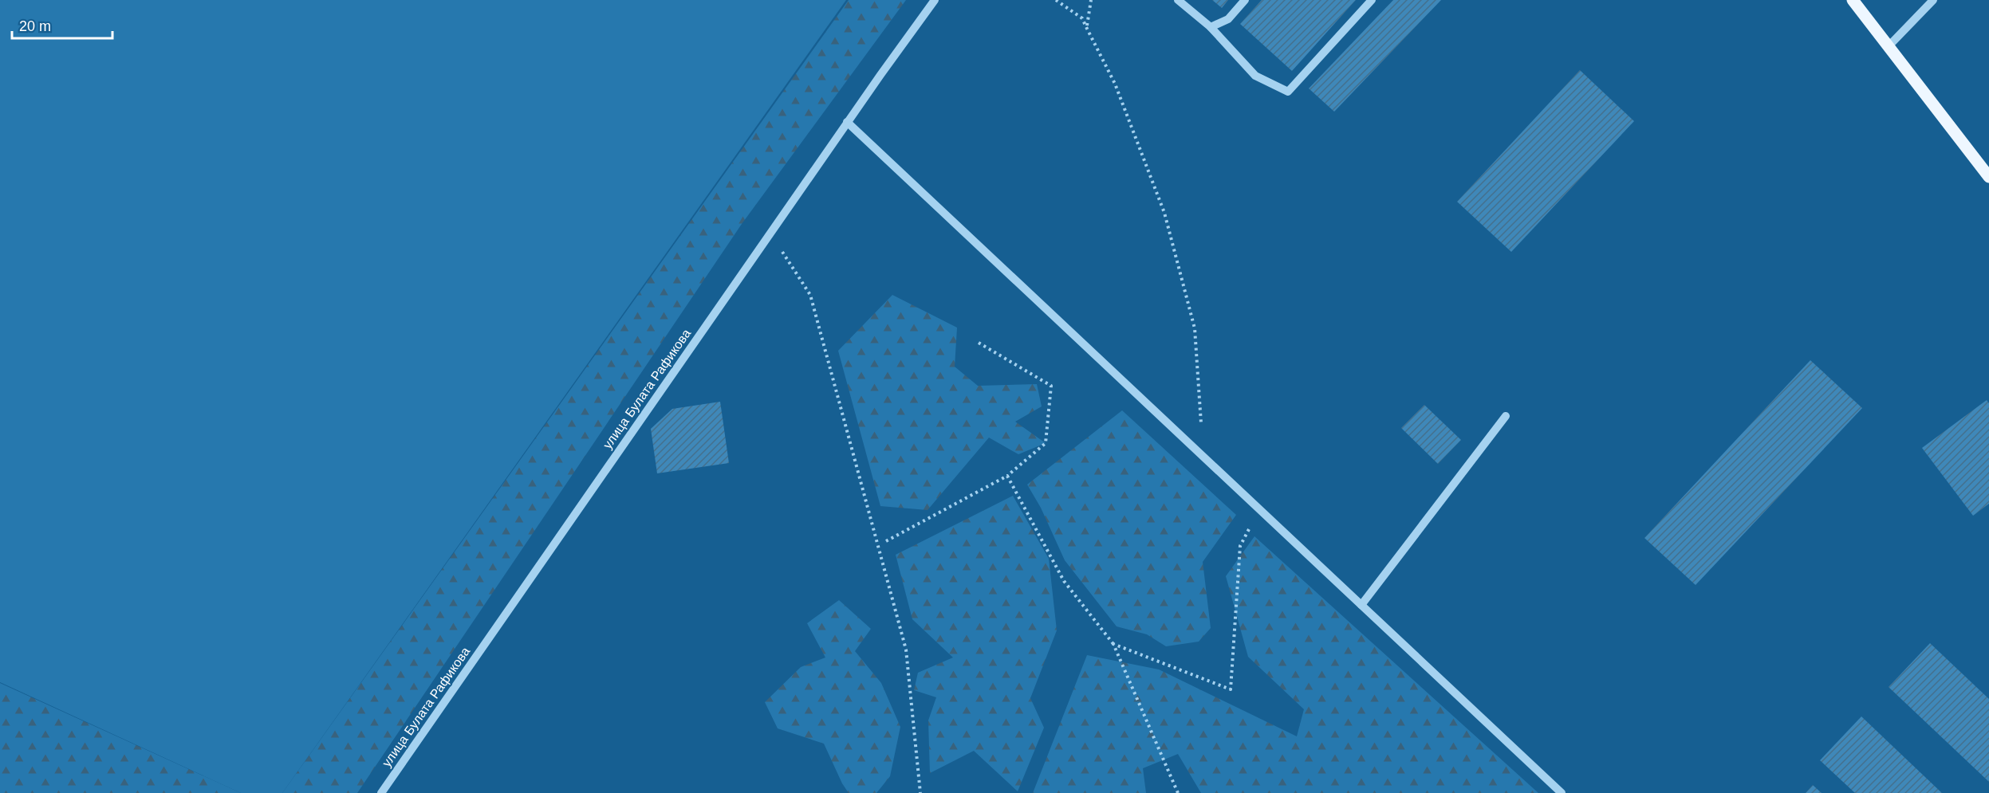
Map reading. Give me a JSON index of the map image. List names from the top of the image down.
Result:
{
  "streets": {
    "street": ["улица Булата Рафикова"]
  },
  "scale_bar": "20 m"
}
